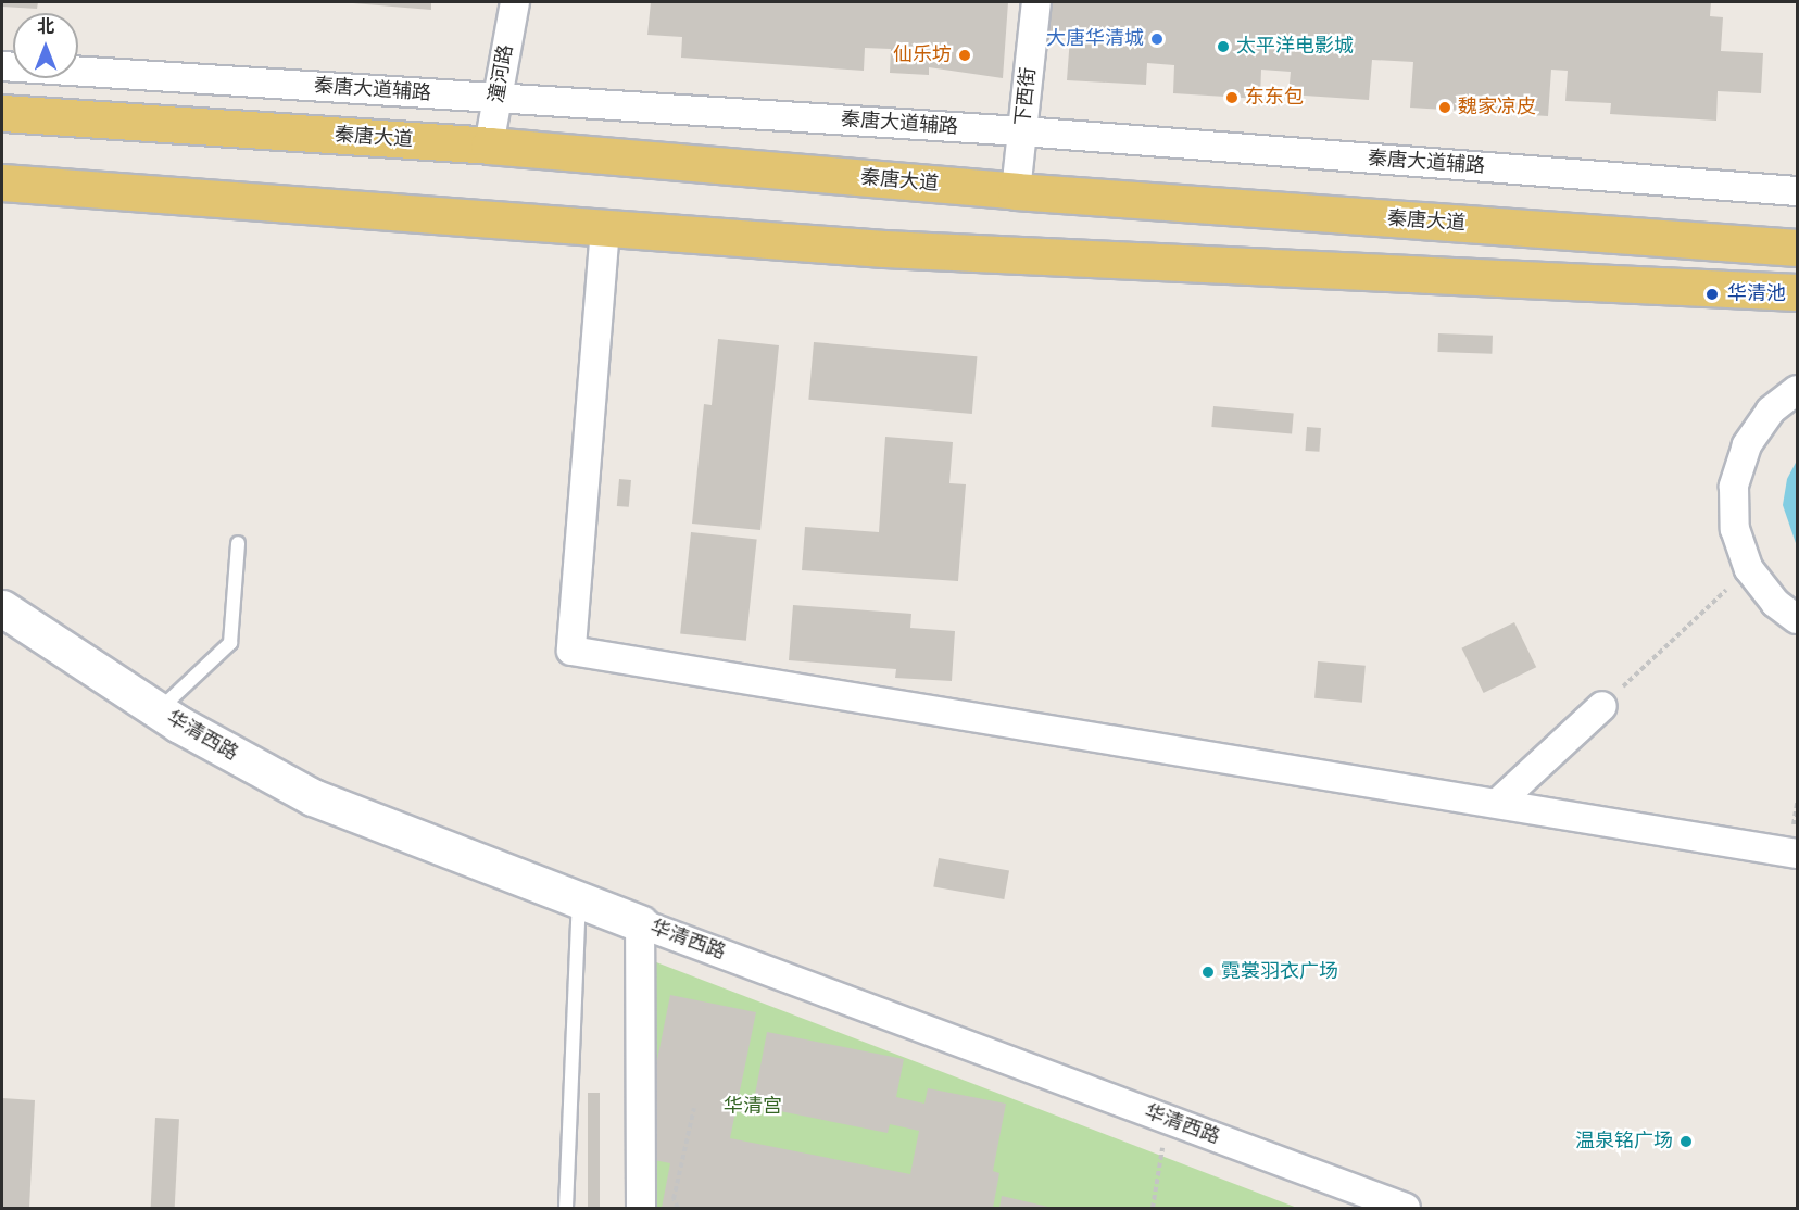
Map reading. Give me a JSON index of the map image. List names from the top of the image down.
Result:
{
  "streets": {
    "main road": ["秦唐大道"],
    "street": [
      "潼河路",
      "秦唐大道辅路",
      "下西街",
      "华清西路"
    ]
  },
  "crossings": [
    ["潼河路", "秦唐大道辅路"],
    ["潼河路", "秦唐大道"],
    ["秦唐大道辅路", "下西街"],
    ["下西街", "秦唐大道"]
  ],
  "parks": ["华清宫"],
  "places": [
    "大唐华清城",
    "太平洋电影城",
    "仙乐坊",
    "东东包",
    "魏家凉皮",
    "华清池",
    "霓裳羽衣广场",
    "温泉铭广场"
  ],
  "north": "top"
}
